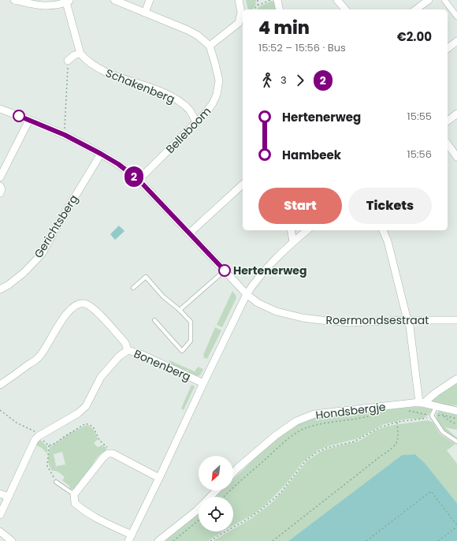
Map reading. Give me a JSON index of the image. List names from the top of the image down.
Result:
{
  "streets": {
    "street": [
      "Schakenberg",
      "Belleboom",
      "Gerichtsberg",
      "Roermondsestraat",
      "Bonenberg",
      "Hondsbergje"
    ]
  },
  "crossings": [
    ["Schakenberg", "Belleboom"],
    ["Belleboom", "Roermondsestraat"],
    ["Gerichtsberg", "Roermondsestraat"]
  ],
  "places": ["Hertenerweg"],
  "lines": ["bus line 2"],
  "north": "bottom left",
  "page": {
    "on_map": "2",
    "heading": ["4 min", "15:52 – 15:56 · Bus", "€2.00"],
    "legs": ["3", "2"],
    "list": [
      {
        "name": "Hertenerweg",
        "value": "15:55"
      },
      {
        "name": "Hambeek",
        "value": "15:56"
      }
    ],
    "buttons": ["Start", "Tickets"]
  }
}
